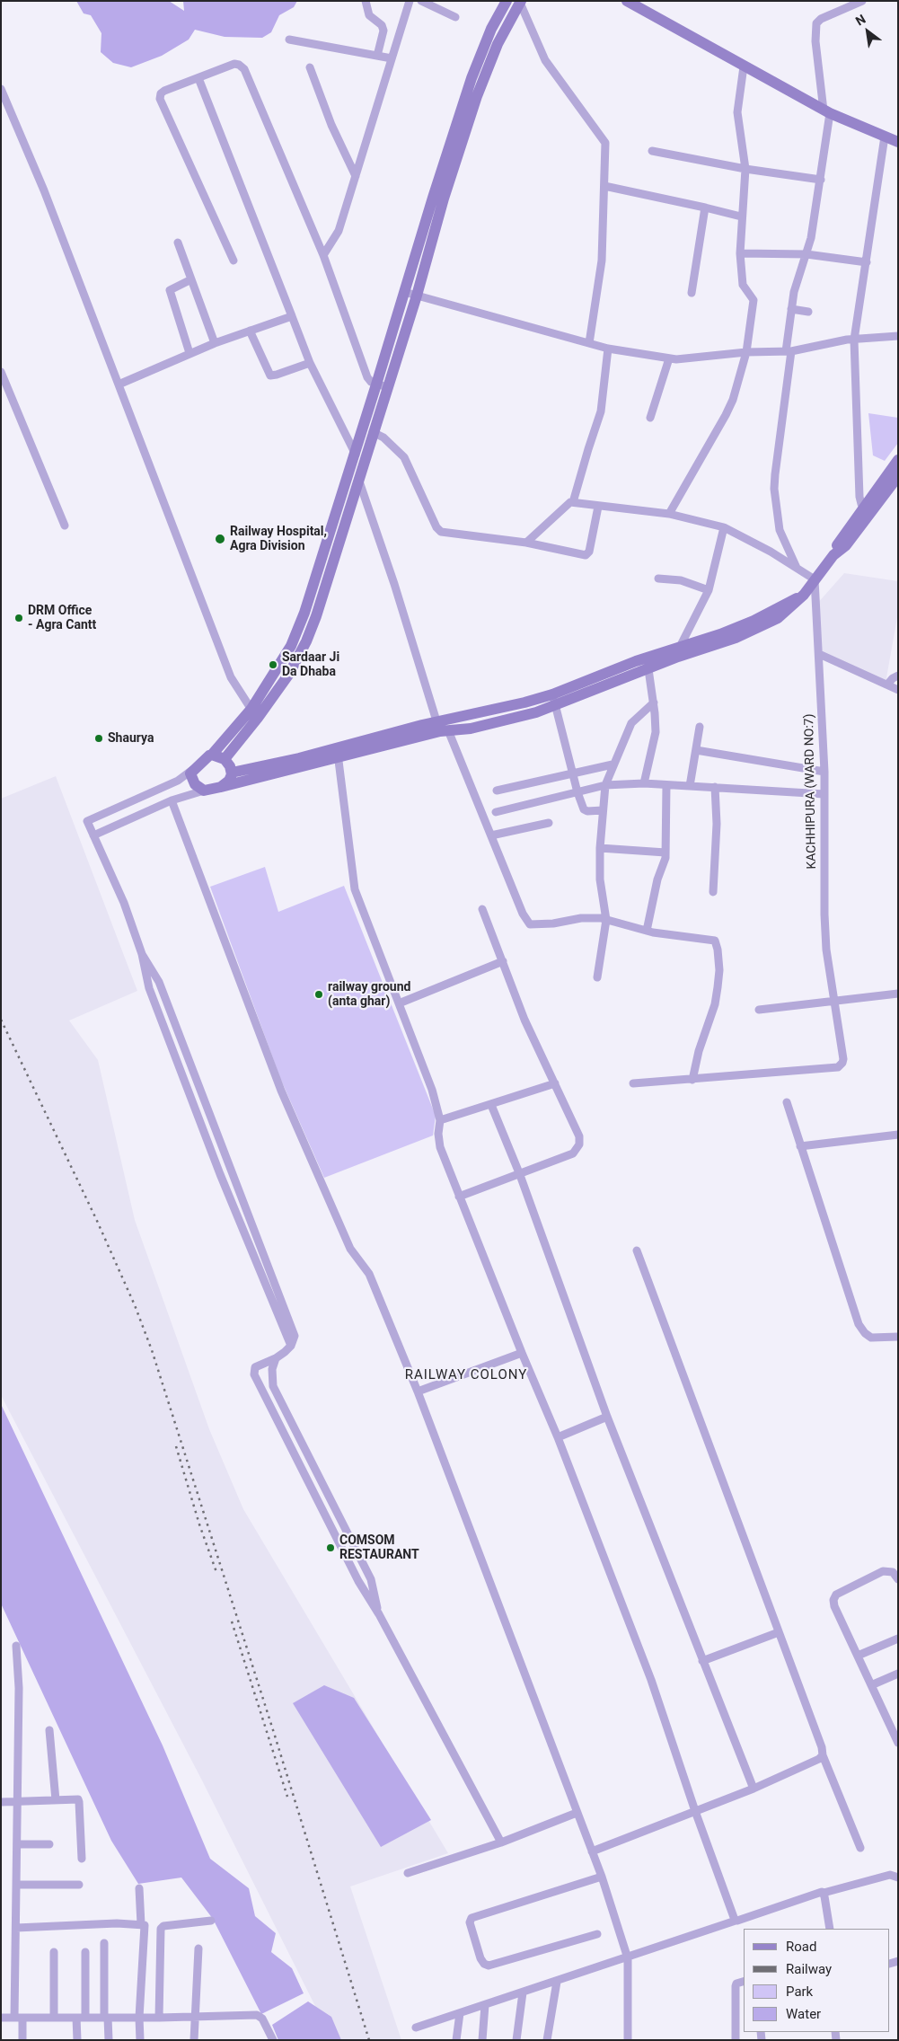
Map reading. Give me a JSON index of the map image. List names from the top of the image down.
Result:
{
  "streets": {
    "street": ["KACHHIPURA (WARD NO:7)"]
  },
  "districts": ["RAILWAY COLONY"],
  "places": [
    "Railway Hospital, Agra Division",
    "DRM Office - Agra Cantt",
    "Sardaar Ji Da Dhaba",
    "Shaurya",
    "railway ground (anta ghar)",
    "COMSOM RESTAURANT"
  ],
  "legend": [
    "Road",
    "Railway",
    "Park",
    "Water"
  ],
  "north": "top left"
}
